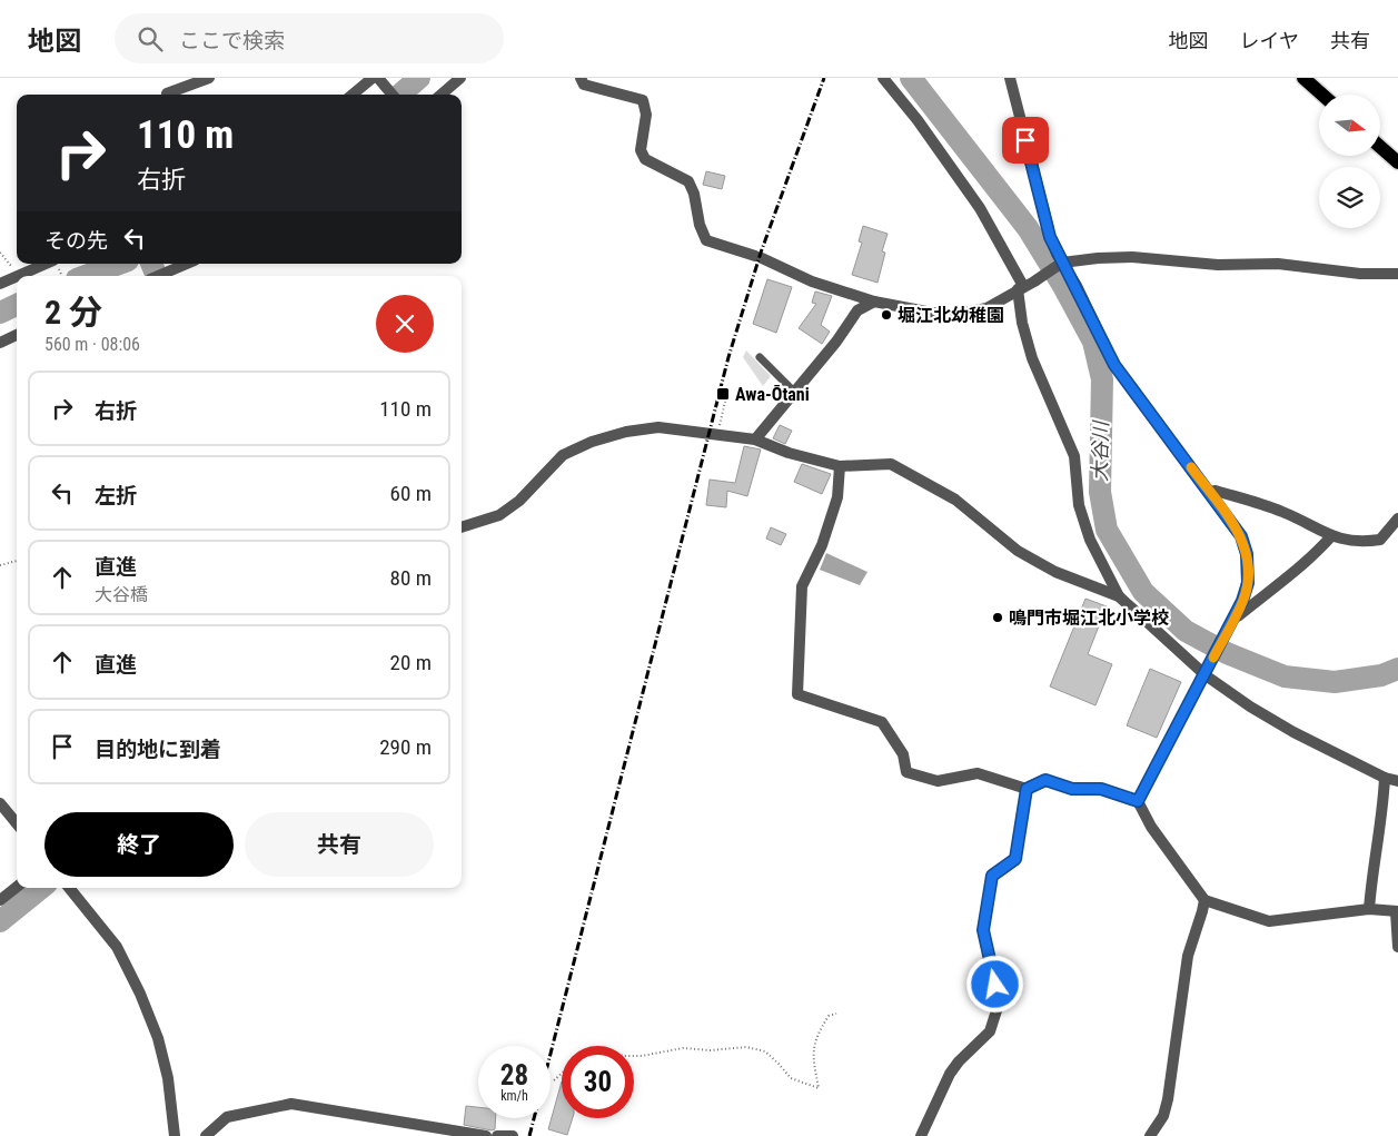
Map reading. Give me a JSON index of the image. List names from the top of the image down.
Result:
{
  "water": ["大谷川"],
  "places": {
    "other": ["堀江北幼稚園", "鳴門市堀江北小学校"],
    "transit": ["Awa-Ōtani"]
  },
  "north": "right",
  "page": {
    "header": "地図",
    "search": "ここで検索",
    "nav": ["地図", "レイヤ", "共有"],
    "turn": ["110 m", "右折"],
    "then": "その先",
    "heading": ["2 分", "560 m · 08:06"],
    "list": [
      {
        "name": "右折",
        "value": "110 m"
      },
      {
        "name": "左折",
        "value": "60 m"
      },
      {
        "name": "直進",
        "note": "大谷橋",
        "value": "80 m"
      },
      {
        "name": "直進",
        "value": "20 m"
      },
      {
        "name": "目的地に到着",
        "value": "290 m"
      }
    ],
    "buttons": ["終了", "共有"],
    "speed": "28 km/h",
    "limit": "30"
  }
}
